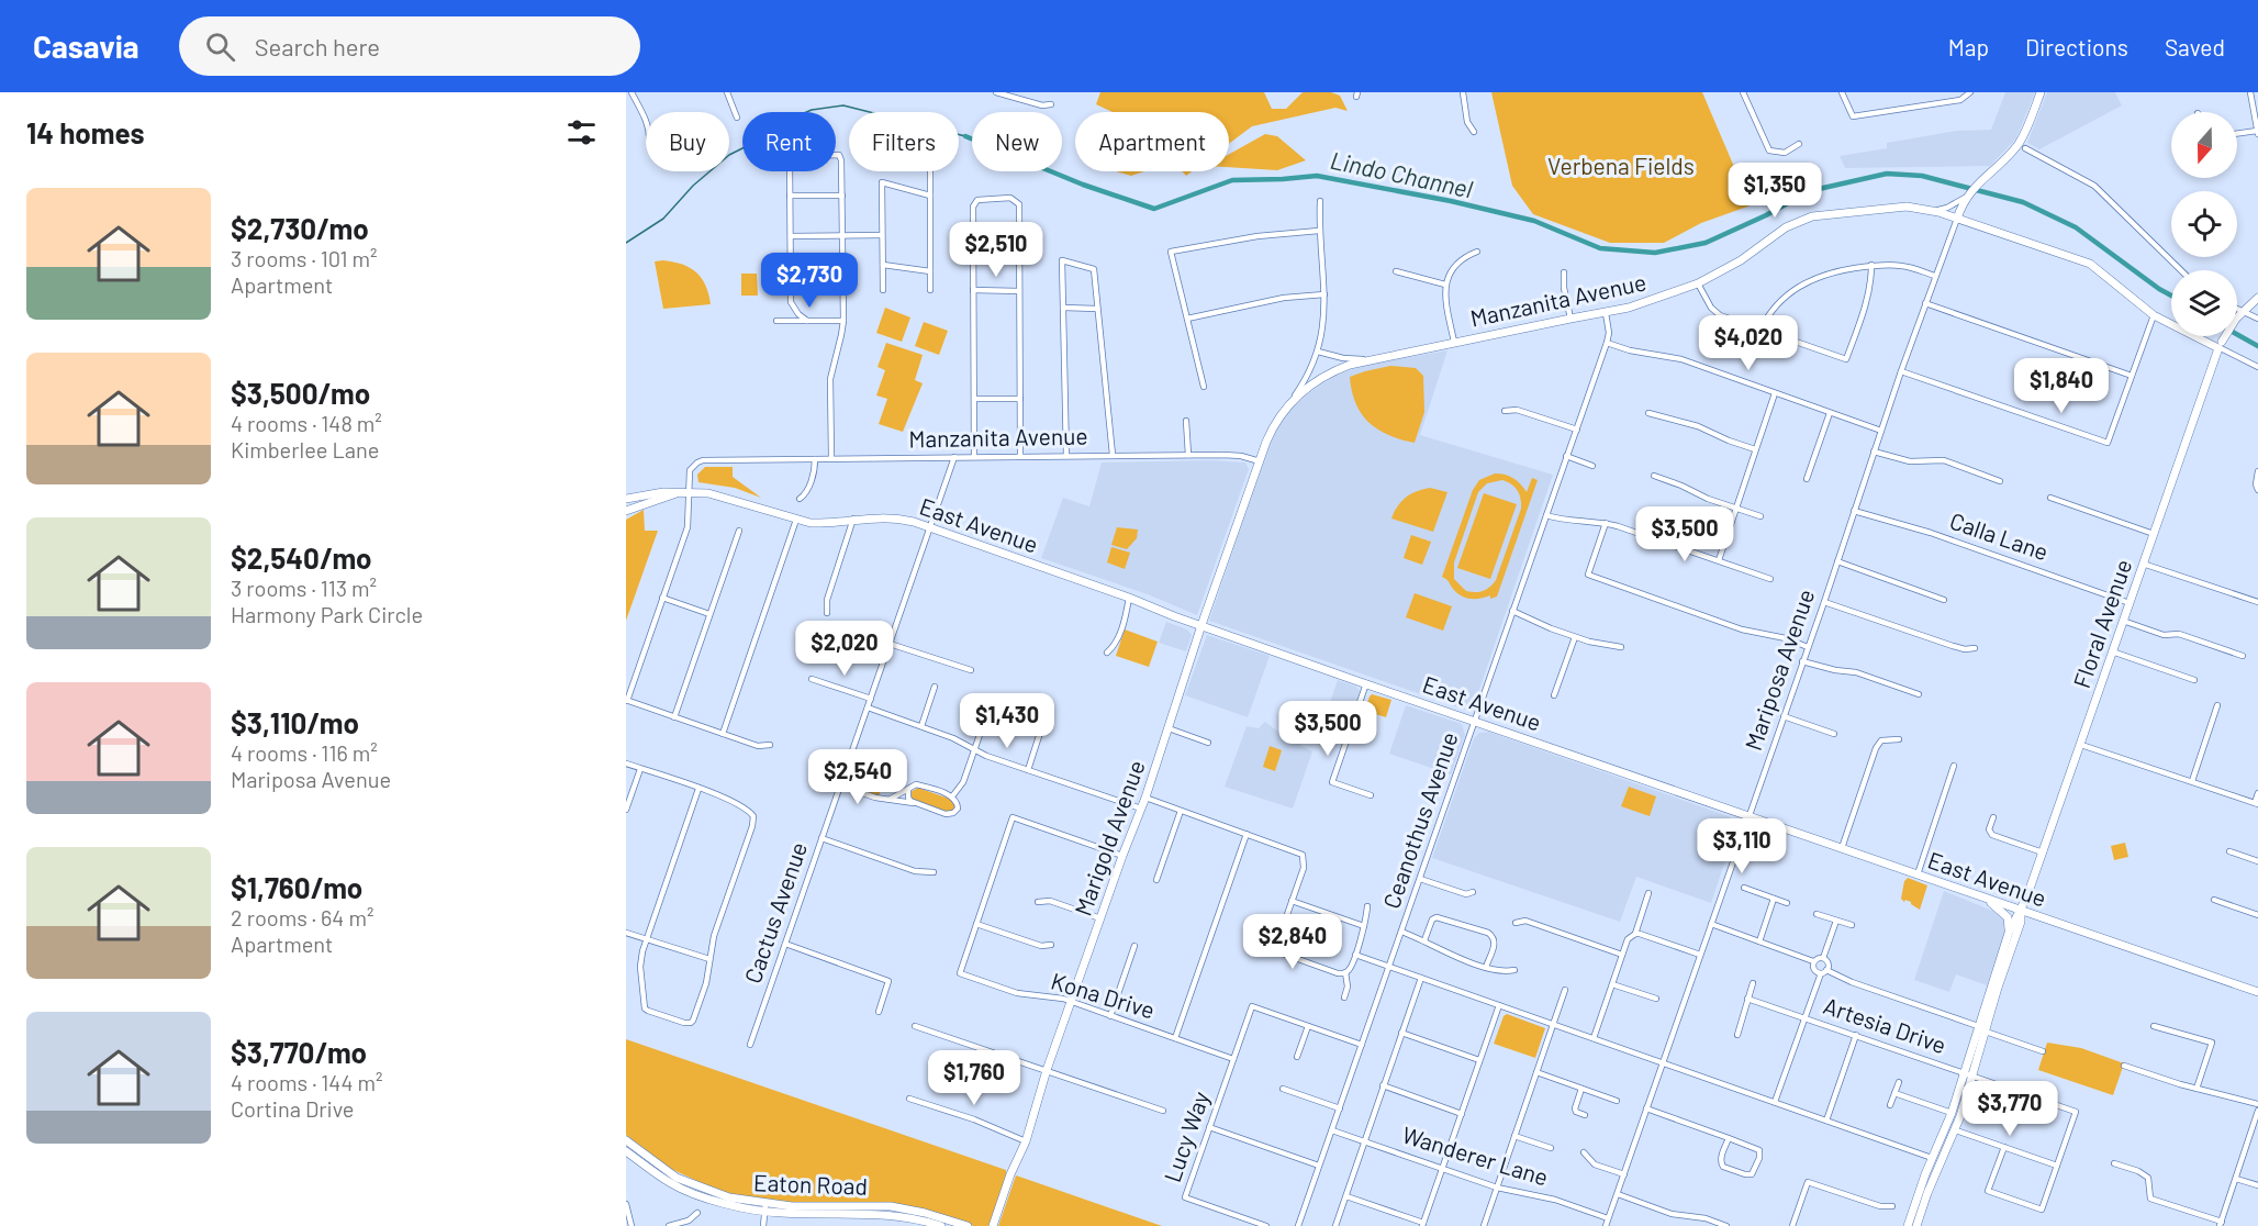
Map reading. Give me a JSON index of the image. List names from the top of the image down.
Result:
{
  "streets": {
    "street": [
      "Manzanita Avenue",
      "East Avenue",
      "Calla Lane",
      "Floral Avenue",
      "Mariposa Avenue",
      "Ceanothus Avenue",
      "Marigold Avenue",
      "Cactus Avenue",
      "Kona Drive",
      "Artesia Drive",
      "Lucy Way",
      "Wanderer Lane",
      "Eaton Road"
    ]
  },
  "crossings": [
    ["Manzanita Avenue", "East Avenue"],
    ["Manzanita Avenue", "Floral Avenue"],
    ["Manzanita Avenue", "Mariposa Avenue"],
    ["Manzanita Avenue", "Ceanothus Avenue"],
    ["Manzanita Avenue", "Marigold Avenue"],
    ["Manzanita Avenue", "Cactus Avenue"],
    ["East Avenue", "Floral Avenue"],
    ["East Avenue", "Mariposa Avenue"],
    ["East Avenue", "Ceanothus Avenue"],
    ["East Avenue", "Marigold Avenue"],
    ["East Avenue", "Cactus Avenue"],
    ["Calla Lane", "Floral Avenue"],
    ["Calla Lane", "Mariposa Avenue"],
    ["Floral Avenue", "Artesia Drive"],
    ["Mariposa Avenue", "Wanderer Lane"],
    ["Ceanothus Avenue", "Wanderer Lane"],
    ["Marigold Avenue", "Kona Drive"],
    ["Kona Drive", "Lucy Way"]
  ],
  "water": ["Lindo Channel"],
  "parks": ["Verbena Fields"],
  "north": "bottom",
  "page": {
    "header": "Casavia",
    "search": "Search here",
    "nav": ["Map", "Directions", "Saved"],
    "heading": "14 homes",
    "chip": [
      "Buy",
      "Rent",
      "Filters",
      "New",
      "Apartment"
    ],
    "price": [
      "$1,350",
      "$2,510",
      "$2,730",
      "$4,020",
      "$1,840",
      "$3,500",
      "$2,020",
      "$1,430",
      "$3,500",
      "$2,540",
      "$3,110",
      "$2,840",
      "$1,760",
      "$3,770"
    ],
    "list": [
      {
        "name": "$2,730/mo",
        "note": "3 rooms · 101 m² · Apartment"
      },
      {
        "name": "$3,500/mo",
        "note": "4 rooms · 148 m² · Kimberlee Lane"
      },
      {
        "name": "$2,540/mo",
        "note": "3 rooms · 113 m² · Harmony Park Circle"
      },
      {
        "name": "$3,110/mo",
        "note": "4 rooms · 116 m² · Mariposa Avenue"
      },
      {
        "name": "$1,760/mo",
        "note": "2 rooms · 64 m² · Apartment"
      },
      {
        "name": "$3,770/mo",
        "note": "4 rooms · 144 m² · Cortina Drive"
      }
    ]
  }
}
